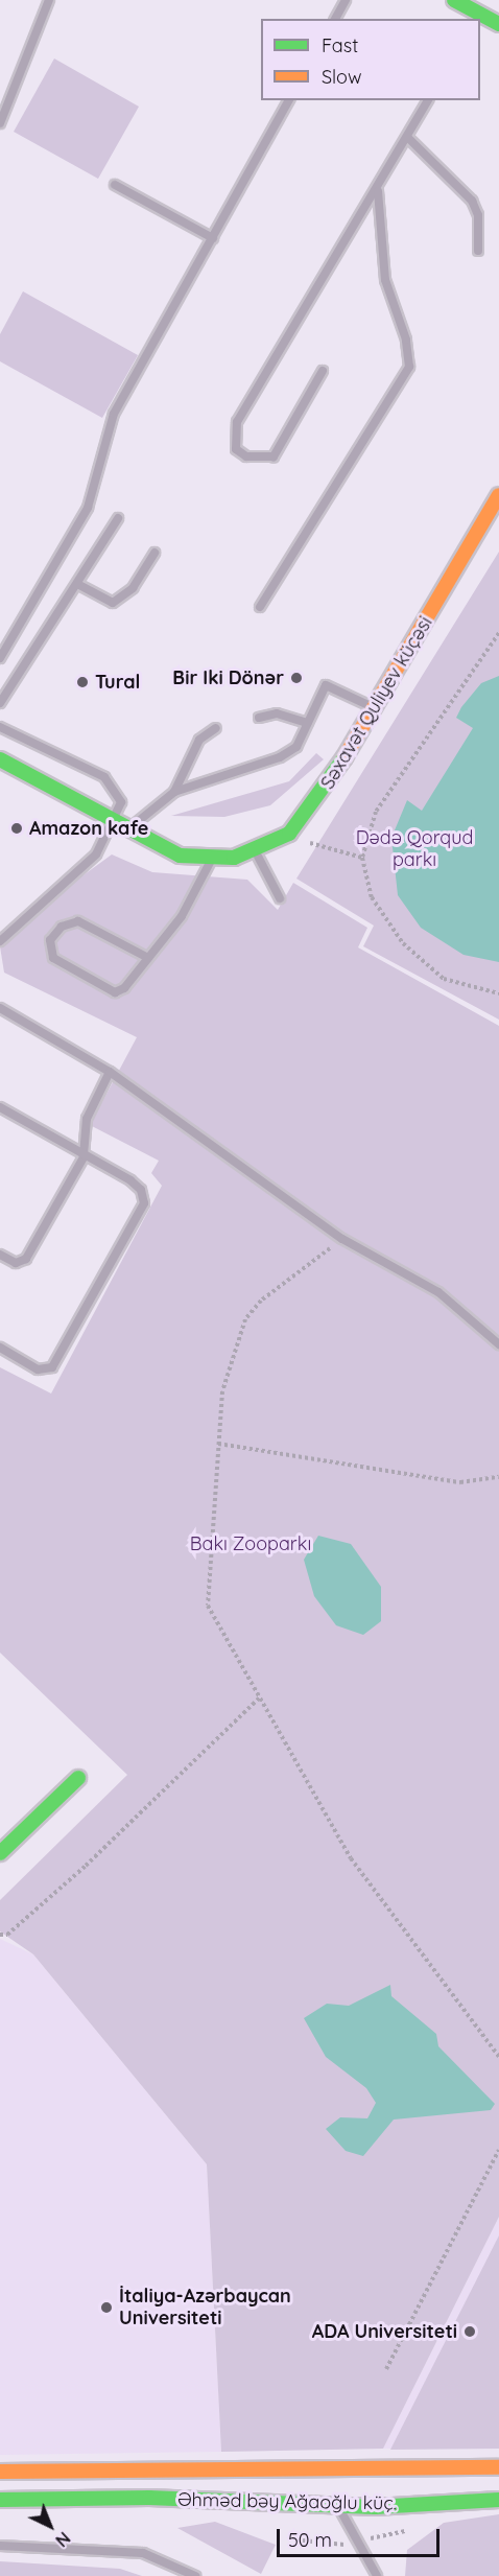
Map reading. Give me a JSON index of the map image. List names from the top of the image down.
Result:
{
  "streets": {
    "street": ["Səxavət Quliyev küçəsi", "Əhməd bəy Ağaoğlu küç."]
  },
  "parks": ["Dədə Qorqud parkı", "Bakı Zooparkı"],
  "places": [
    "Bir Iki Dönər",
    "Tural",
    "Amazon kafe",
    "İtaliya-Azərbaycan Universiteti",
    "ADA Universiteti"
  ],
  "legend": ["Fast", "Slow"],
  "scale_bar": "50 m",
  "north": "bottom right"
}
